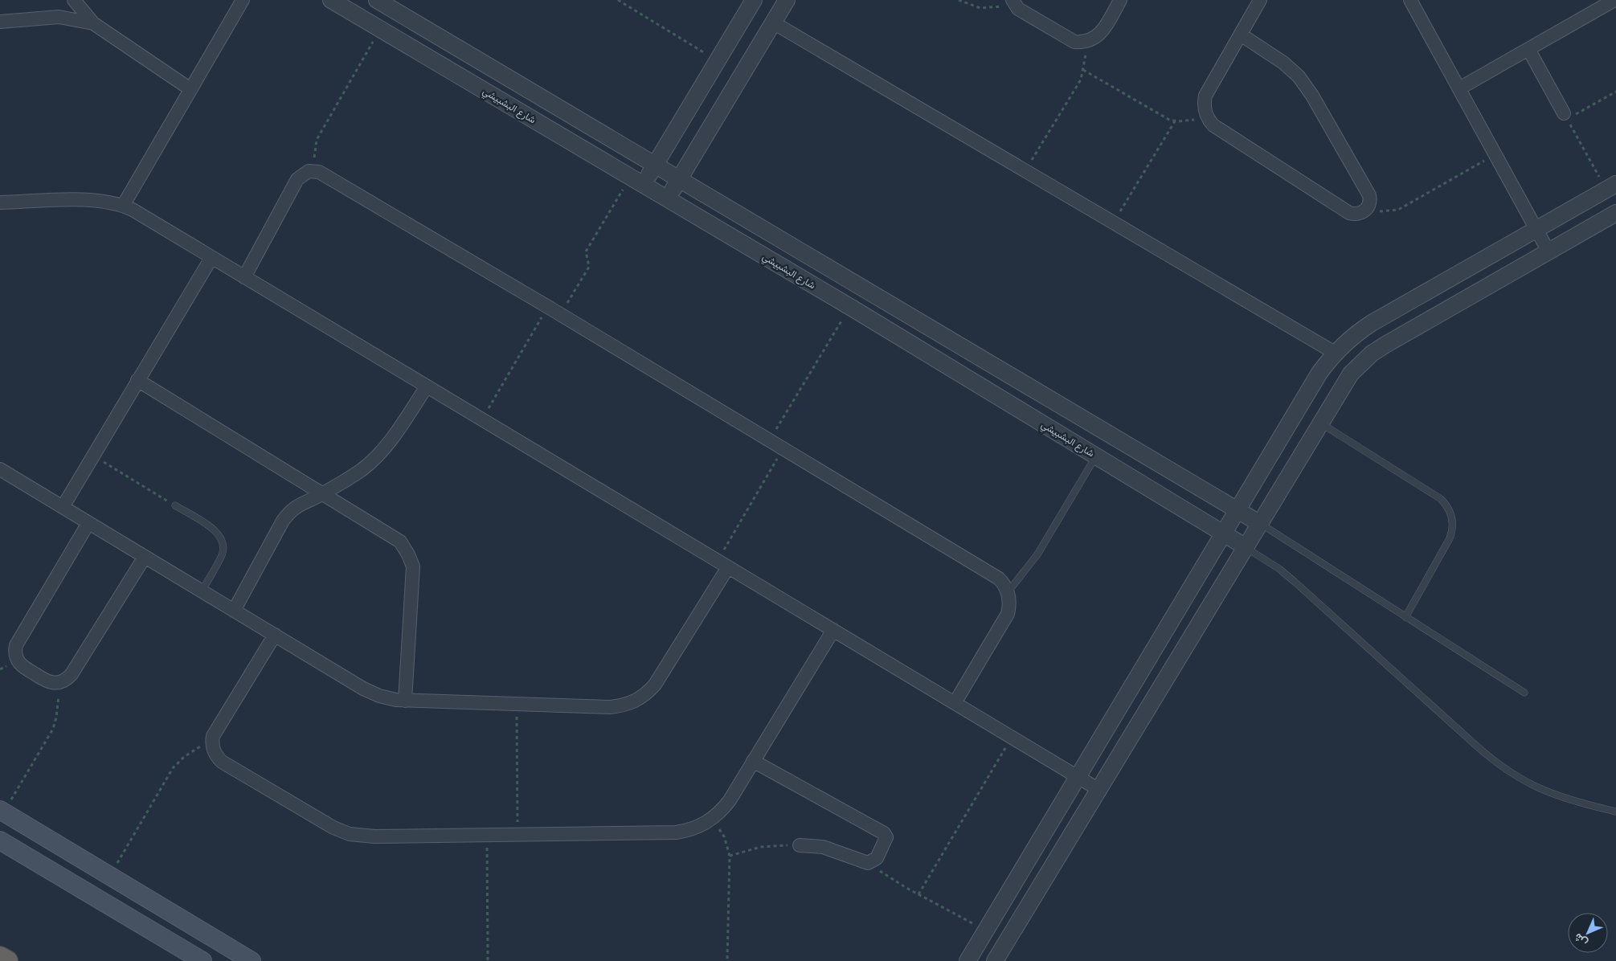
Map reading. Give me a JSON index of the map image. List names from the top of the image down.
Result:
{
  "streets": {
    "street": ["شارع البشبيشي"]
  },
  "north": "bottom left"
}
